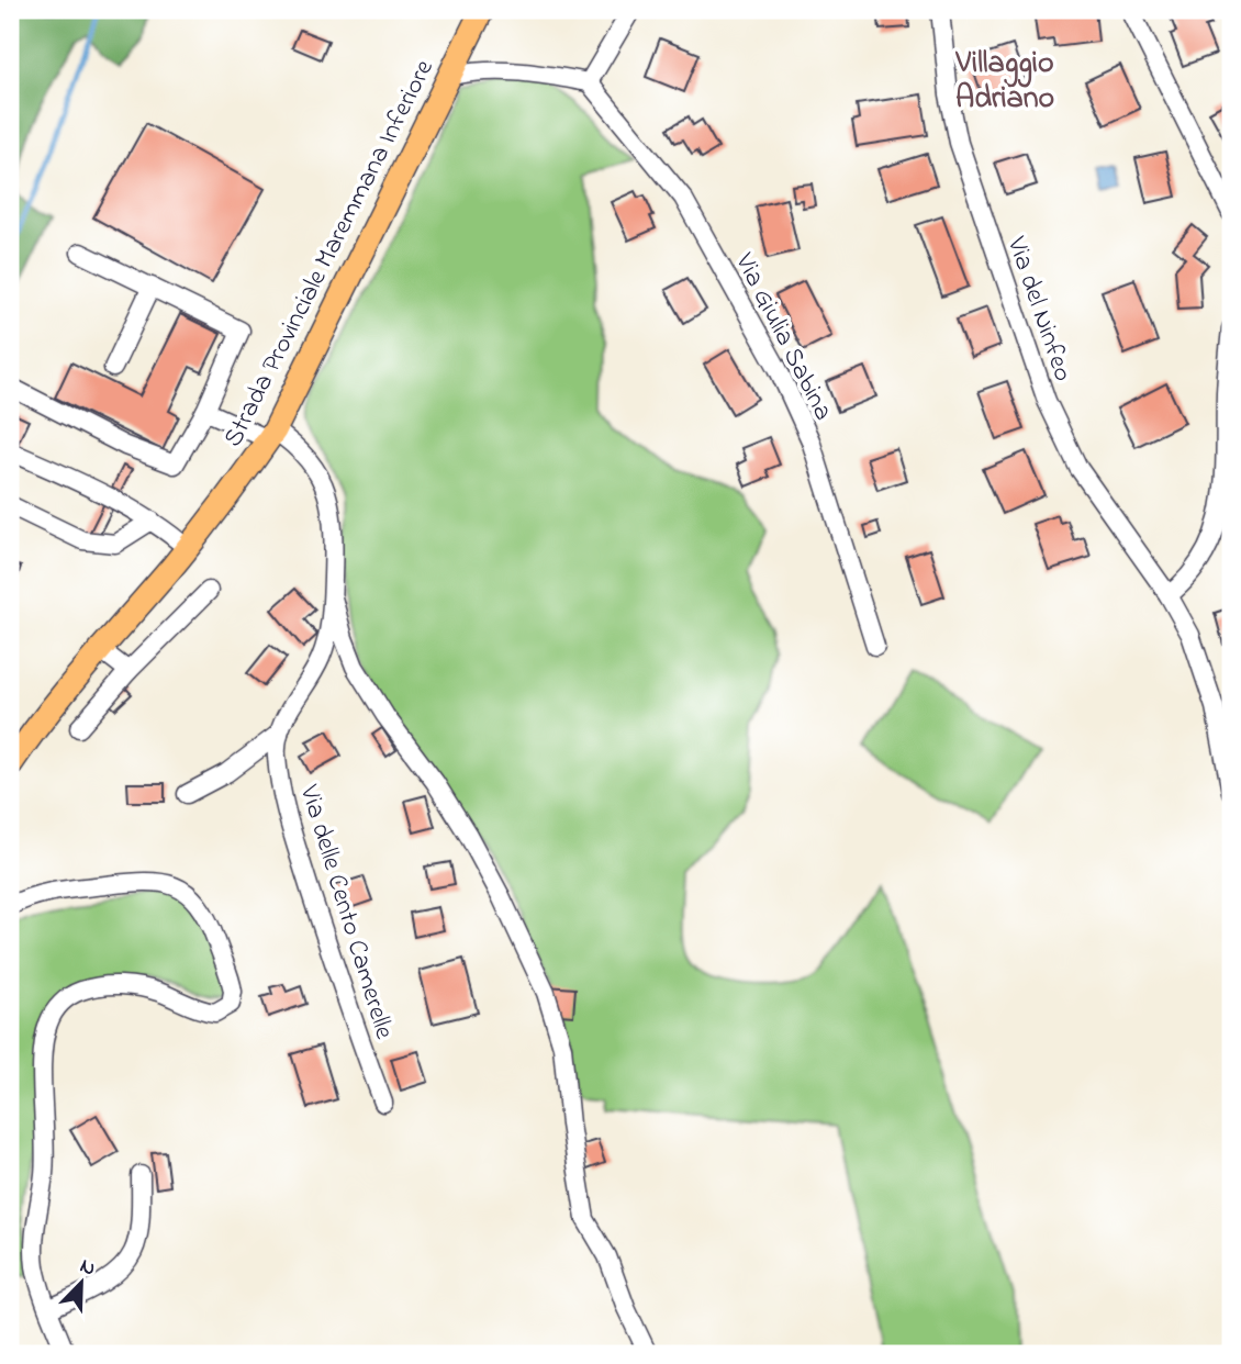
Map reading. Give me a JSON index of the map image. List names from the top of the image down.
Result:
{
  "streets": {
    "main road": ["Strada Provinciale Maremmana Inferiore"],
    "street": ["Via del Ninfeo", "Via Giulia Sabina", "Via delle Cento Camerelle"]
  },
  "crossings": [
    ["Strada Provinciale Maremmana Inferiore", "Via delle Cento Camerelle"]
  ],
  "districts": ["Villaggio Adriano"],
  "north": "top right"
}
